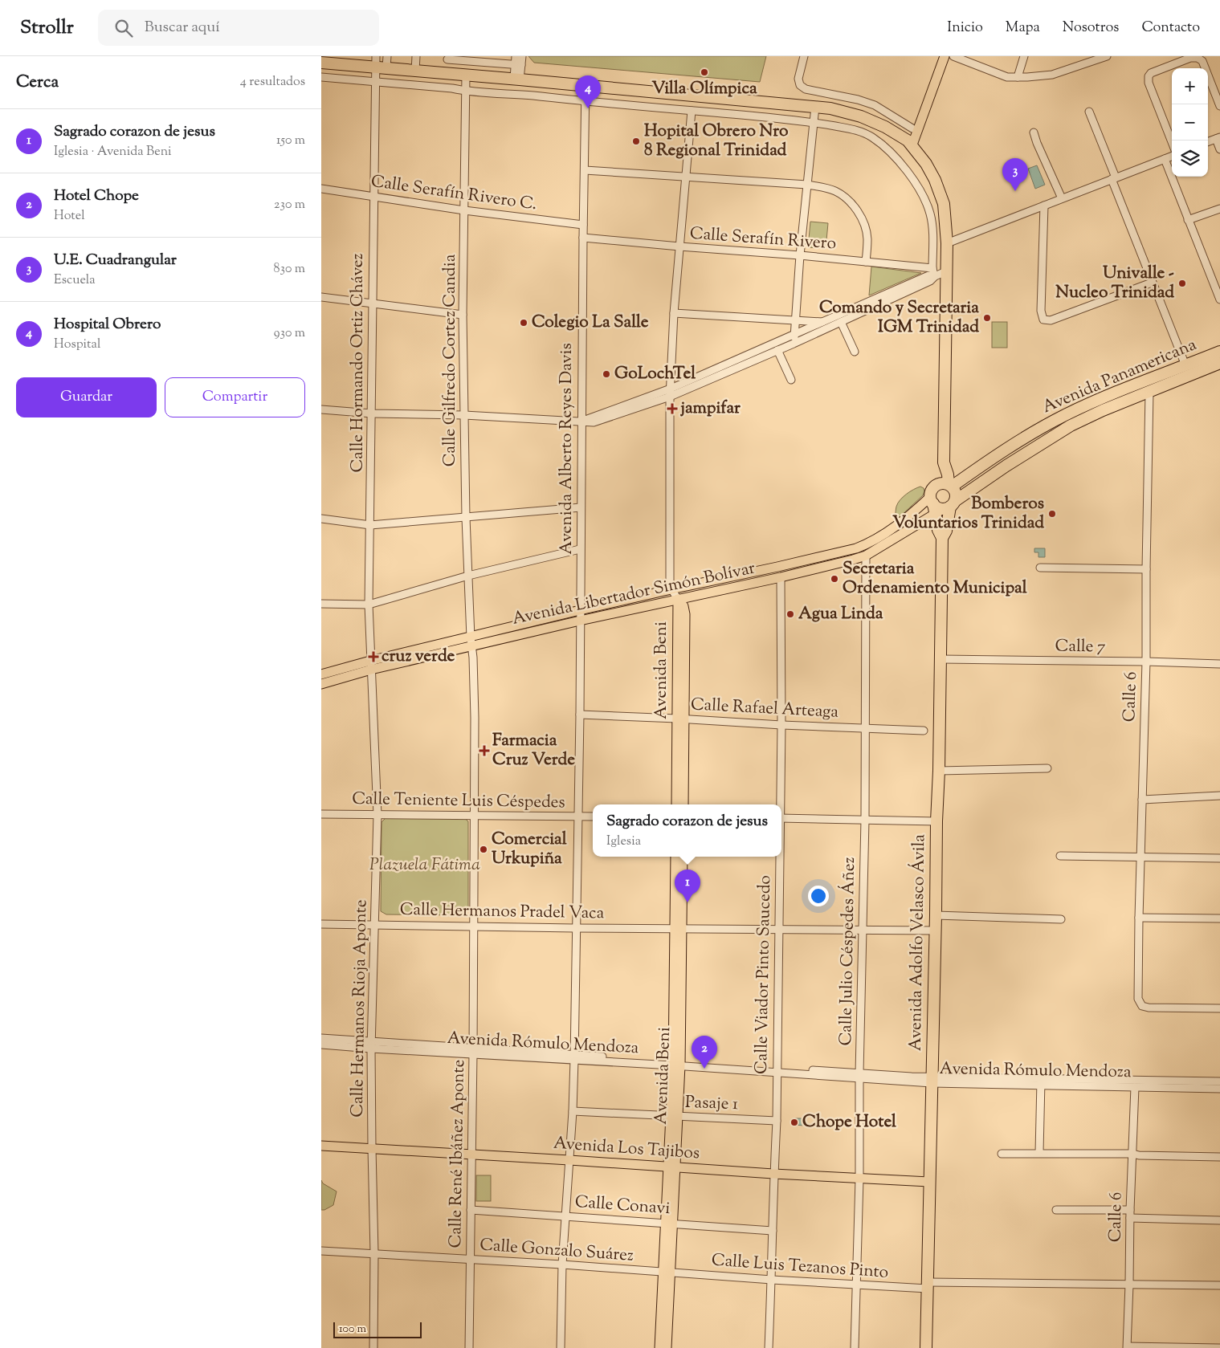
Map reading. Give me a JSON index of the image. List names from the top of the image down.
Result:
{
  "streets": {
    "highway": ["Avenida Panamericana", "Avenida Adolfo Velasco Ávila"],
    "main road": ["Avenida Libertador Simón Bolívar", "Avenida Beni", "Avenida Los Tajibos"],
    "street": [
      "Calle Serafín Rivero C.",
      "Calle Serafín Rivero",
      "Calle Gilfredo Cortez Candia",
      "Calle Hormando Ortiz Chávez",
      "Avenida Alberto Reyes Davis",
      "Calle 7",
      "Calle 6",
      "Calle Rafael Arteaga",
      "Calle Teniente Luis Céspedes",
      "Calle Hermanos Pradel Vaca",
      "Calle Julio Céspedes Áñez",
      "Calle Viador Pinto Saucedo",
      "Calle Hermanos Rioja Aponte",
      "Avenida Rómulo Mendoza",
      "Pasaje 1",
      "Calle René Ibáñez Aponte",
      "Calle Conavi",
      "Calle Gonzalo Suárez",
      "Calle Luis Tezanos Pinto"
    ]
  },
  "crossings": [
    ["Calle Serafín Rivero C.", "Calle Gilfredo Cortez Candia"],
    ["Calle Serafín Rivero C.", "Calle Hormando Ortiz Chávez"],
    ["Calle Serafín Rivero C.", "Avenida Alberto Reyes Davis"],
    ["Calle Serafín Rivero", "Avenida Alberto Reyes Davis"],
    ["Calle Gilfredo Cortez Candia", "Avenida Libertador Simón Bolívar"],
    ["Calle Gilfredo Cortez Candia", "Calle René Ibáñez Aponte"],
    ["Calle Hormando Ortiz Chávez", "Avenida Libertador Simón Bolívar"],
    ["Calle Hormando Ortiz Chávez", "Calle Hermanos Rioja Aponte"],
    ["Avenida Panamericana", "Avenida Libertador Simón Bolívar"],
    ["Avenida Panamericana", "Calle 6"],
    ["Avenida Panamericana", "Avenida Adolfo Velasco Ávila"],
    ["Avenida Alberto Reyes Davis", "Avenida Libertador Simón Bolívar"],
    ["Avenida Alberto Reyes Davis", "Calle Rafael Arteaga"],
    ["Avenida Alberto Reyes Davis", "Calle Teniente Luis Céspedes"],
    ["Avenida Alberto Reyes Davis", "Calle Hermanos Pradel Vaca"],
    ["Avenida Alberto Reyes Davis", "Avenida Rómulo Mendoza"],
    ["Avenida Alberto Reyes Davis", "Pasaje 1"],
    ["Avenida Alberto Reyes Davis", "Avenida Los Tajibos"],
    ["Avenida Alberto Reyes Davis", "Calle Conavi"],
    ["Avenida Alberto Reyes Davis", "Calle Gonzalo Suárez"],
    ["Avenida Libertador Simón Bolívar", "Avenida Beni"],
    ["Avenida Libertador Simón Bolívar", "Avenida Adolfo Velasco Ávila"],
    ["Avenida Libertador Simón Bolívar", "Calle Julio Céspedes Áñez"],
    ["Avenida Libertador Simón Bolívar", "Calle Viador Pinto Saucedo"],
    ["Avenida Libertador Simón Bolívar", "Calle Hermanos Rioja Aponte"],
    ["Avenida Libertador Simón Bolívar", "Calle René Ibáñez Aponte"],
    ["Calle 7", "Calle 6"],
    ["Calle 7", "Avenida Adolfo Velasco Ávila"],
    ["Avenida Beni", "Calle Rafael Arteaga"],
    ["Avenida Beni", "Calle Hermanos Pradel Vaca"],
    ["Avenida Beni", "Avenida Rómulo Mendoza"],
    ["Avenida Beni", "Pasaje 1"],
    ["Avenida Beni", "Avenida Los Tajibos"],
    ["Avenida Beni", "Calle Conavi"],
    ["Avenida Beni", "Calle Gonzalo Suárez"],
    ["Avenida Beni", "Calle Luis Tezanos Pinto"],
    ["Calle 6", "Avenida Rómulo Mendoza"],
    ["Calle 6", "Calle Luis Tezanos Pinto"],
    ["Calle Rafael Arteaga", "Calle Julio Céspedes Áñez"],
    ["Calle Rafael Arteaga", "Calle Viador Pinto Saucedo"],
    ["Calle Teniente Luis Céspedes", "Calle Hermanos Rioja Aponte"],
    ["Calle Teniente Luis Céspedes", "Calle René Ibáñez Aponte"],
    ["Calle Hermanos Pradel Vaca", "Avenida Adolfo Velasco Ávila"],
    ["Calle Hermanos Pradel Vaca", "Calle Julio Céspedes Áñez"],
    ["Calle Hermanos Pradel Vaca", "Calle Viador Pinto Saucedo"],
    ["Calle Hermanos Pradel Vaca", "Calle Hermanos Rioja Aponte"],
    ["Calle Hermanos Pradel Vaca", "Calle René Ibáñez Aponte"],
    ["Avenida Adolfo Velasco Ávila", "Avenida Rómulo Mendoza"],
    ["Avenida Adolfo Velasco Ávila", "Avenida Los Tajibos"],
    ["Avenida Adolfo Velasco Ávila", "Calle Luis Tezanos Pinto"],
    ["Calle Julio Céspedes Áñez", "Avenida Rómulo Mendoza"],
    ["Calle Julio Céspedes Áñez", "Avenida Los Tajibos"],
    ["Calle Julio Céspedes Áñez", "Calle Luis Tezanos Pinto"],
    ["Calle Viador Pinto Saucedo", "Avenida Rómulo Mendoza"],
    ["Calle Viador Pinto Saucedo", "Pasaje 1"],
    ["Calle Viador Pinto Saucedo", "Avenida Los Tajibos"],
    ["Calle Viador Pinto Saucedo", "Calle Conavi"],
    ["Calle Viador Pinto Saucedo", "Calle Luis Tezanos Pinto"],
    ["Calle Hermanos Rioja Aponte", "Avenida Rómulo Mendoza"],
    ["Calle Hermanos Rioja Aponte", "Avenida Los Tajibos"],
    ["Calle Hermanos Rioja Aponte", "Calle Gonzalo Suárez"],
    ["Avenida Rómulo Mendoza", "Calle René Ibáñez Aponte"],
    ["Avenida Los Tajibos", "Calle René Ibáñez Aponte"],
    ["Calle René Ibáñez Aponte", "Calle Conavi"],
    ["Calle René Ibáñez Aponte", "Calle Gonzalo Suárez"],
    ["Calle Gonzalo Suárez", "Calle Luis Tezanos Pinto"]
  ],
  "parks": ["Plazuela Fátima"],
  "places": {
    "other": [
      "Villa Olímpica",
      "Hopital Obrero Nro 8 Regional Trinidad",
      "Univalle - Nucleo Trinidad",
      "Comando y Secretaria IGM Trinidad",
      "Colegio La Salle",
      "GoLochTel",
      "Bomberos Voluntarios Trinidad",
      "Secretaria Ordenamiento Municipal",
      "Agua Linda",
      "Comercial Urkupiña",
      "Chope Hotel"
    ],
    "health": ["jampifar", "cruz verde", "Farmacia Cruz Verde"]
  },
  "scale_bar": "100 m",
  "page": {
    "header": "Strollr",
    "search": "Buscar aquí",
    "nav": [
      "Inicio",
      "Mapa",
      "Nosotros",
      "Contacto"
    ],
    "heading": ["Cerca", "4 resultados"],
    "map_buttons": ["+", "−"],
    "pins": [
      "4",
      "3",
      "1",
      "2"
    ],
    "list": [
      {
        "mark": "1",
        "name": "Sagrado corazon de jesus",
        "note": "Iglesia · Avenida Beni",
        "value": "150 m"
      },
      {
        "mark": "2",
        "name": "Hotel Chope",
        "note": "Hotel",
        "value": "230 m"
      },
      {
        "mark": "3",
        "name": "U.E. Cuadrangular",
        "note": "Escuela",
        "value": "830 m"
      },
      {
        "mark": "4",
        "name": "Hospital Obrero",
        "note": "Hospital",
        "value": "930 m"
      }
    ],
    "buttons": ["Guardar", "Compartir"],
    "popup": ["Sagrado corazon de jesus", "Iglesia"],
    "scale": "100 m"
  }
}
